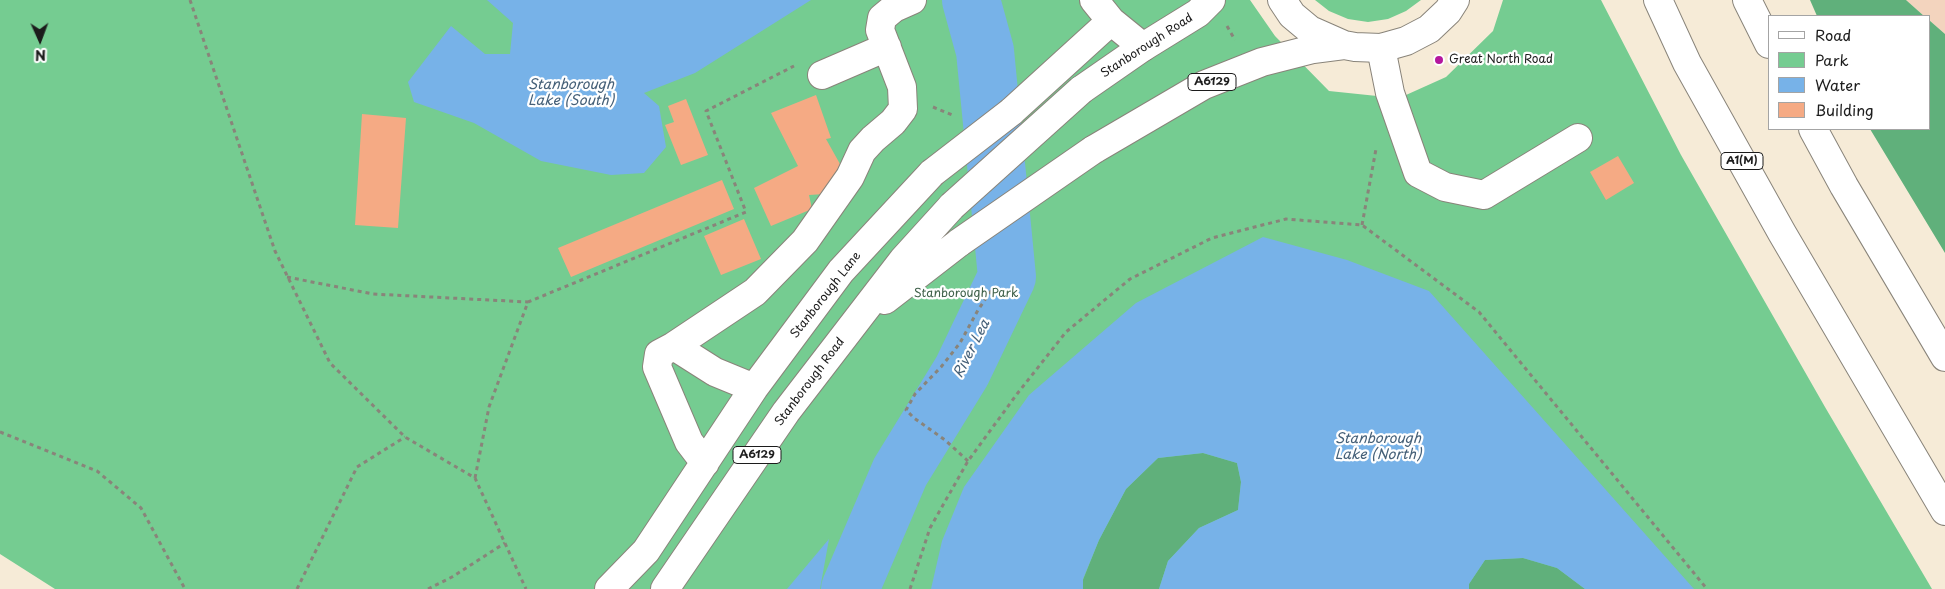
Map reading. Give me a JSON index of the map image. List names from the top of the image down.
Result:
{
  "streets": {
    "main road": [
      "Stanborough Road",
      "A6129",
      "A1(M)",
      "Stanborough Lane"
    ]
  },
  "crossings": [
    ["Stanborough Road", "A6129"]
  ],
  "water": ["Stanborough Lake (South)", "River Lea", "Stanborough Lake (North)"],
  "parks": ["Stanborough Park"],
  "places": ["Great North Road"],
  "legend": [
    "Road",
    "Park",
    "Water",
    "Building"
  ],
  "north": "bottom"
}
